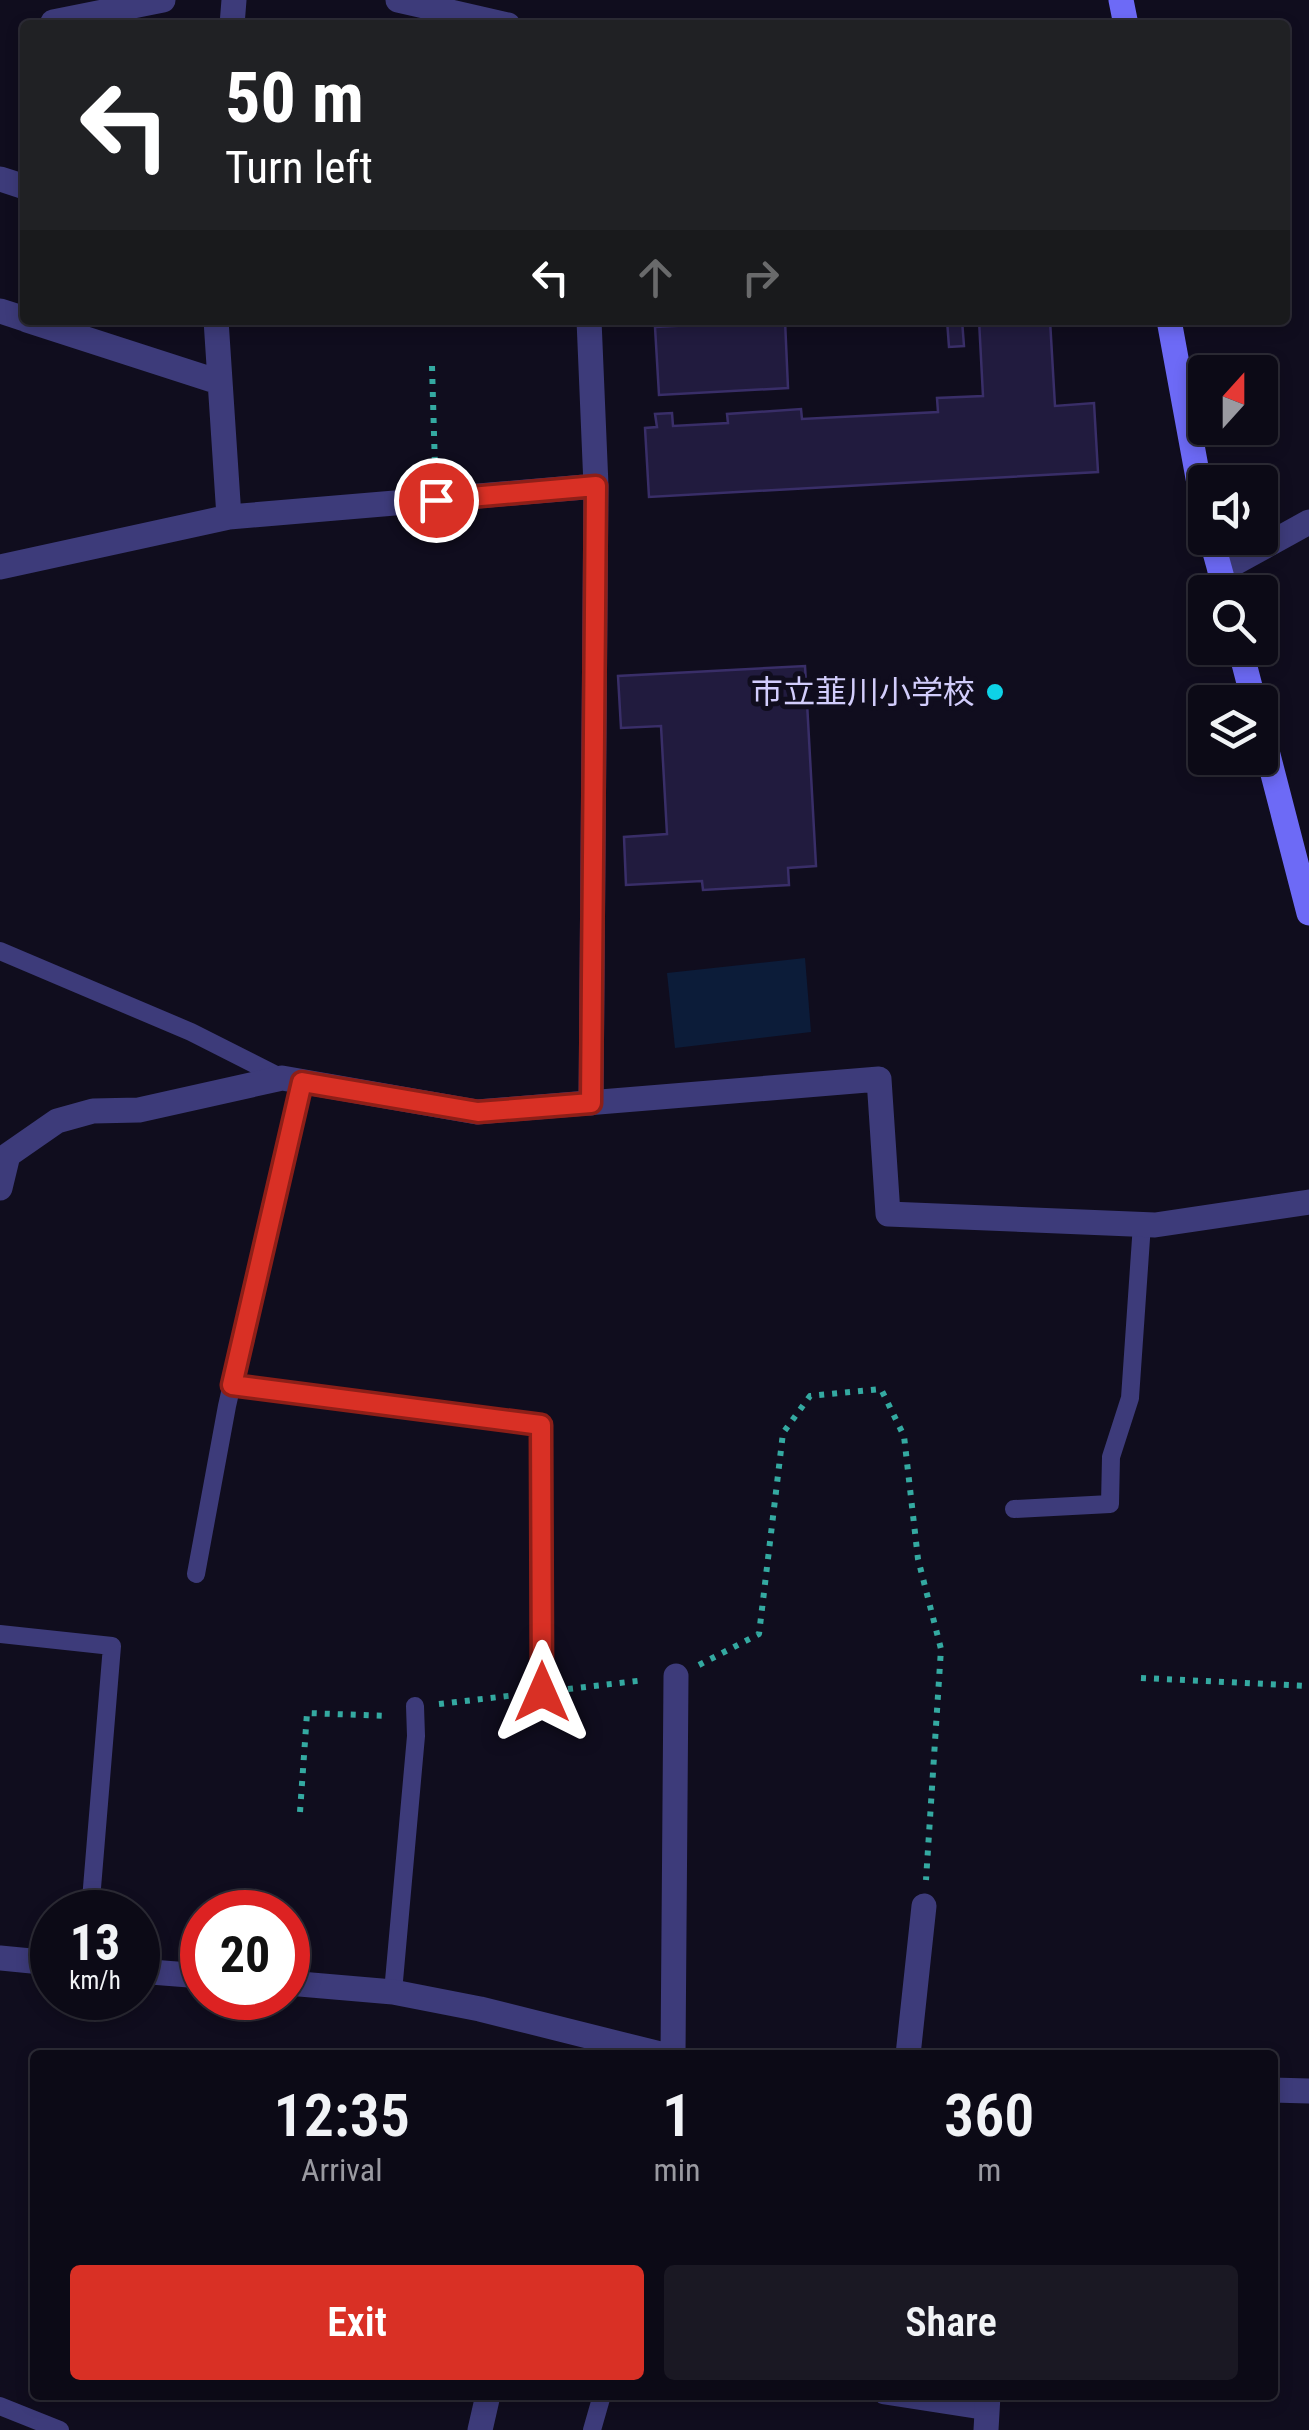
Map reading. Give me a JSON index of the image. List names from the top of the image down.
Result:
{
  "places": ["市立韮川小学校"],
  "north": "top",
  "page": {
    "turn": ["50 m", "Turn left"],
    "speed": "13 km/h",
    "limit": "20",
    "eta": [
      "12:35",
      "Arrival",
      "1",
      "min",
      "360",
      "m"
    ],
    "buttons": ["Exit", "Share"]
  }
}
